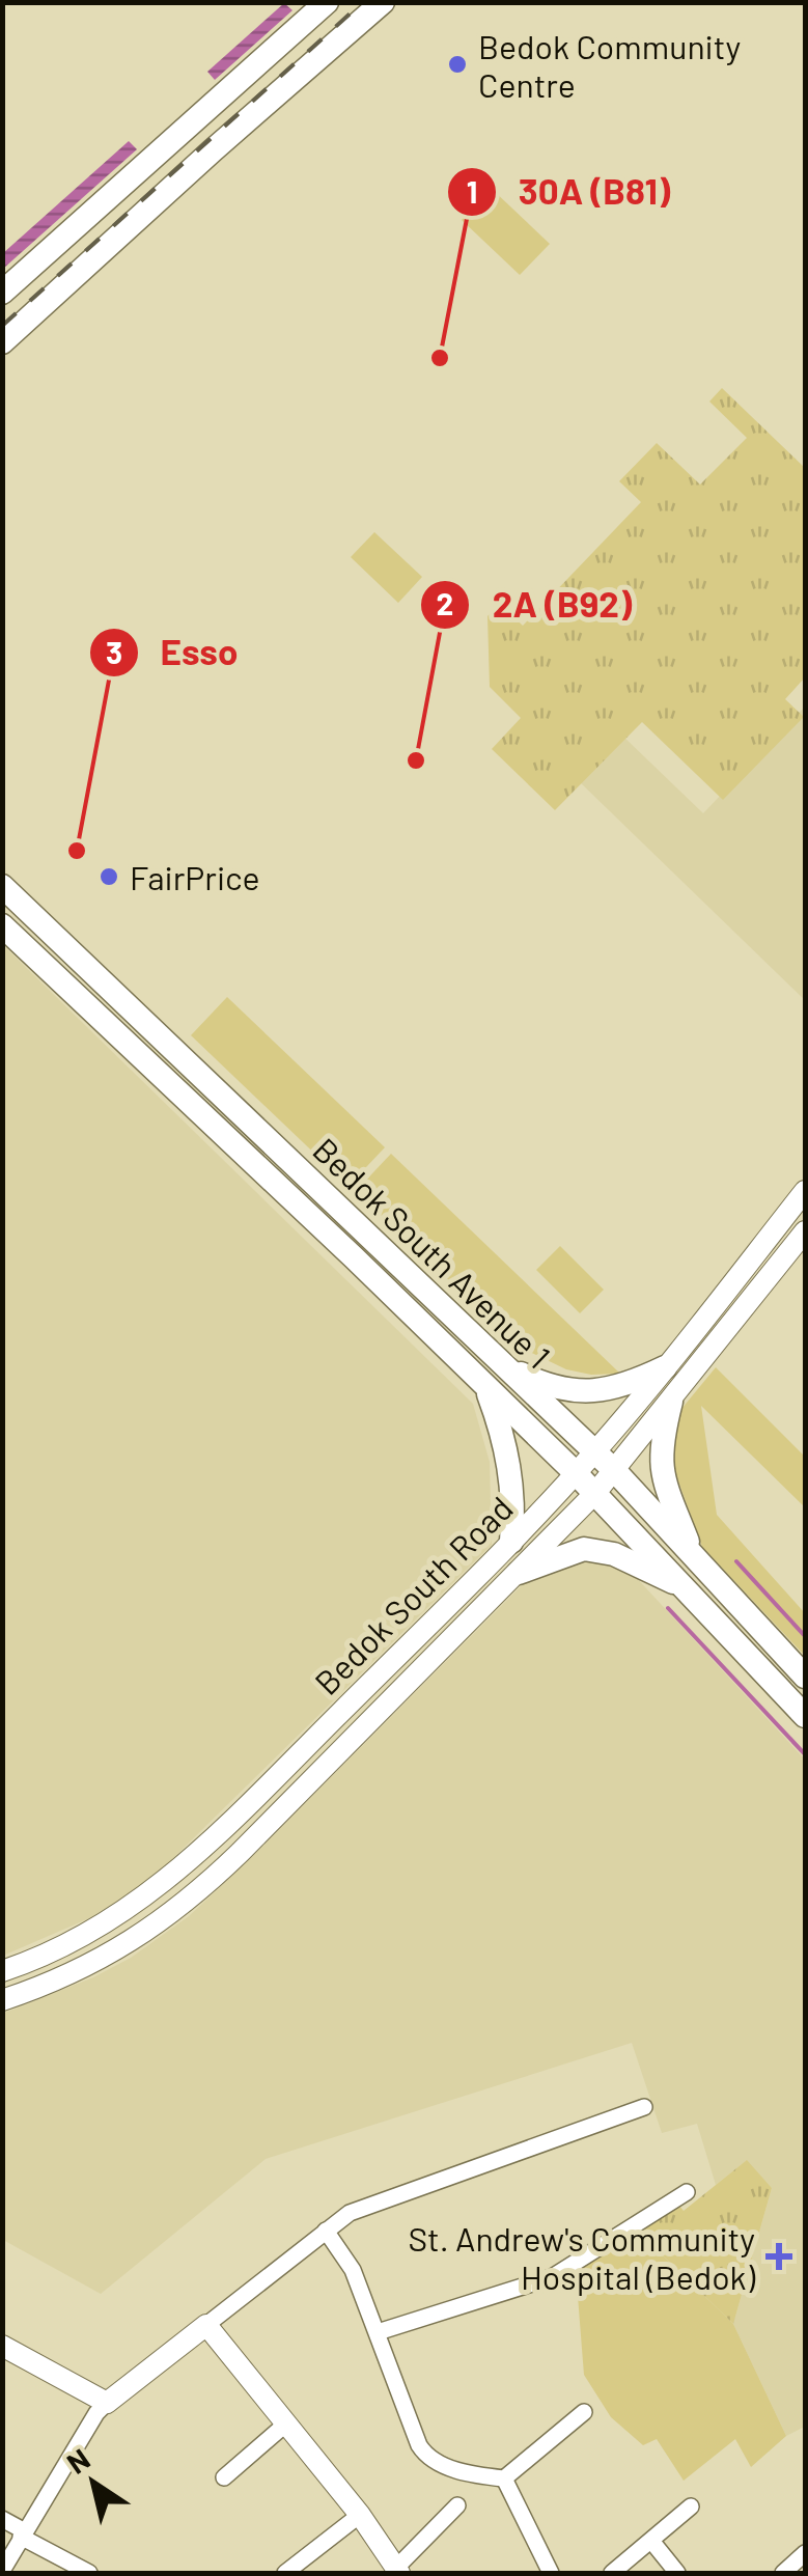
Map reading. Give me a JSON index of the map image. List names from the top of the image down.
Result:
{
  "streets": {
    "main road": ["Bedok South Avenue 1", "Bedok South Road"]
  },
  "crossings": [
    ["Bedok South Avenue 1", "Bedok South Road"]
  ],
  "places": {
    "other": [
      "Bedok Community Centre",
      "30A (B81)",
      "2A (B92)",
      "Esso",
      "FairPrice"
    ],
    "health": ["St. Andrew's Community Hospital (Bedok)"]
  },
  "north": "top left"
}
